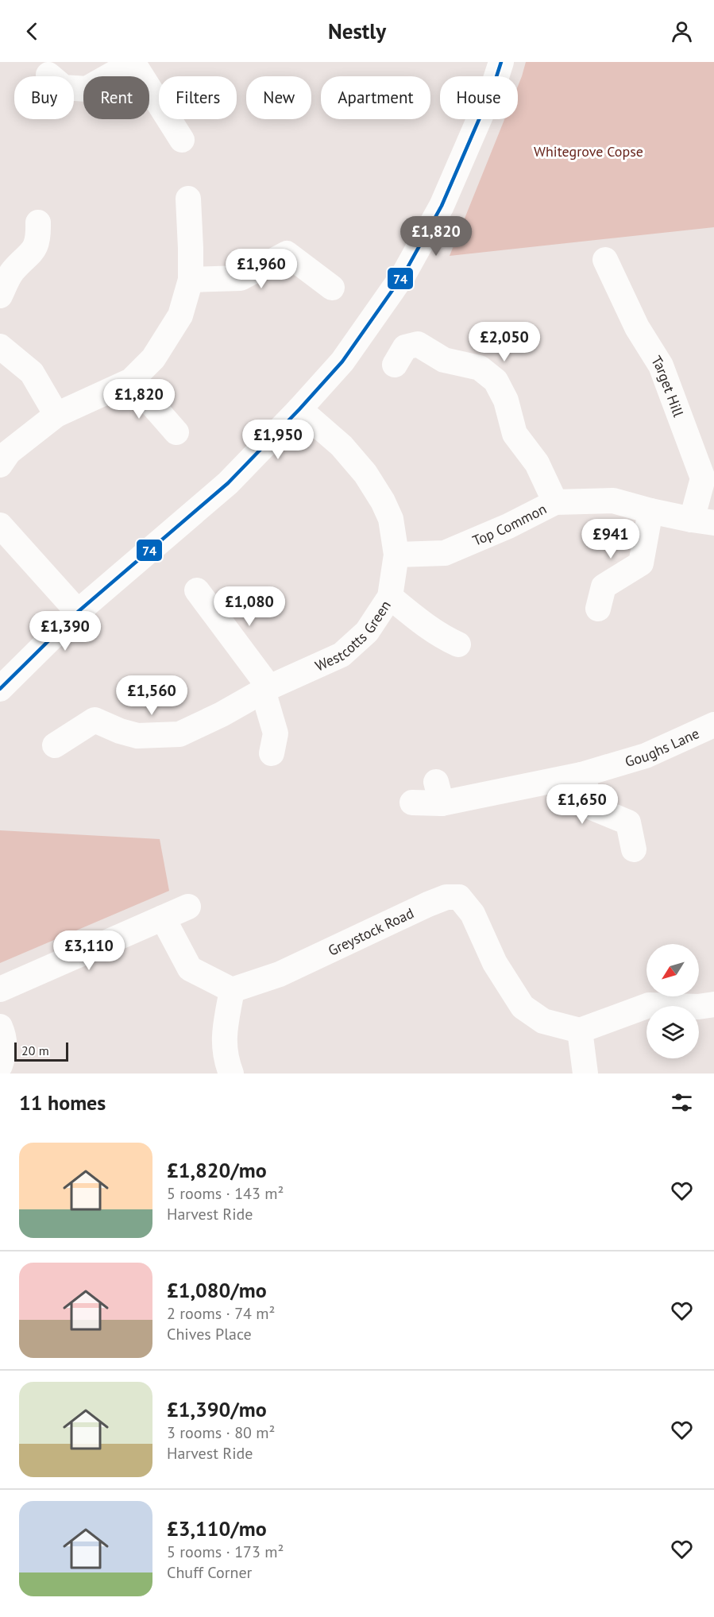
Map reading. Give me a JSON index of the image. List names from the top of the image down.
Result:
{
  "streets": {
    "street": [
      "Target Hill",
      "Top Common",
      "Westcotts Green",
      "Goughs Lane",
      "Greystock Road"
    ]
  },
  "crossings": [
    ["Target Hill", "Top Common"],
    ["Top Common", "Westcotts Green"]
  ],
  "parks": ["Whitegrove Copse"],
  "lines": ["transit line 74"],
  "scale_bar": "20 m",
  "north": "bottom left",
  "page": {
    "header": "Nestly",
    "chip": [
      "Buy",
      "Rent",
      "Filters",
      "New",
      "Apartment",
      "House"
    ],
    "price": [
      "£1,820",
      "£1,960",
      "£2,050",
      "£1,820",
      "£1,950",
      "£941",
      "£1,080",
      "£1,390",
      "£1,560",
      "£1,650",
      "£3,110"
    ],
    "scale": "20 m",
    "heading": "11 homes",
    "list": [
      {
        "name": "£1,820/mo",
        "note": "5 rooms · 143 m² · Harvest Ride"
      },
      {
        "name": "£1,080/mo",
        "note": "2 rooms · 74 m² · Chives Place"
      },
      {
        "name": "£1,390/mo",
        "note": "3 rooms · 80 m² · Harvest Ride"
      },
      {
        "name": "£3,110/mo",
        "note": "5 rooms · 173 m² · Chuff Corner"
      }
    ]
  }
}
